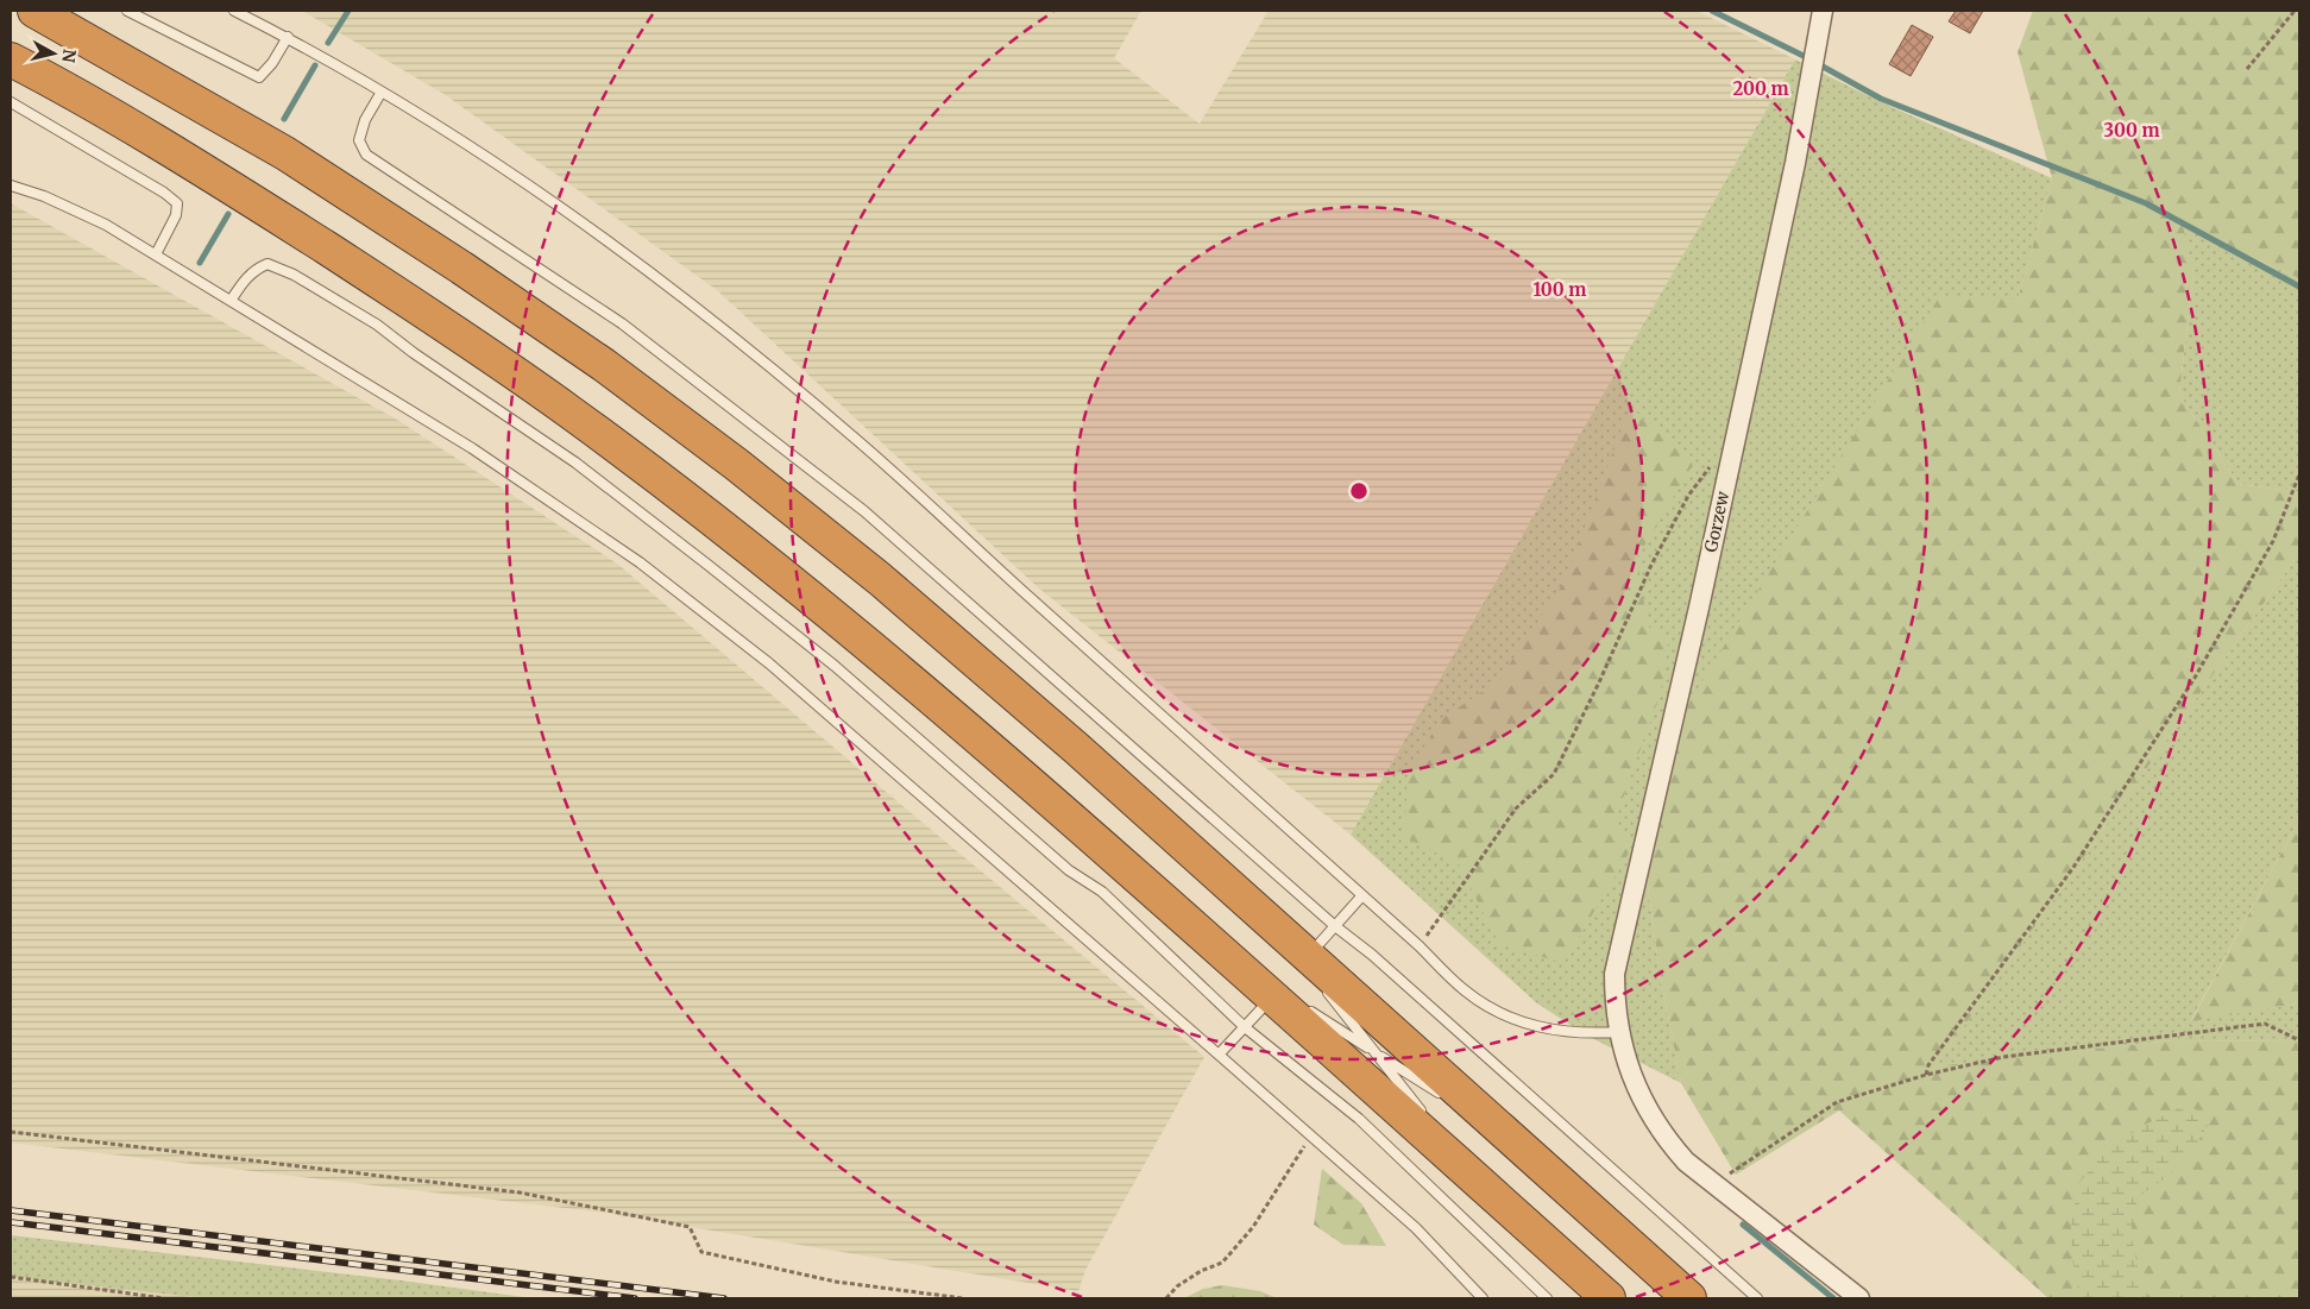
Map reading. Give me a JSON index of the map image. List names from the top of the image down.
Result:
{
  "streets": {
    "street": ["Gorzew"]
  },
  "north": "right",
  "rings": ["200 m", "300 m", "100 m"]
}
